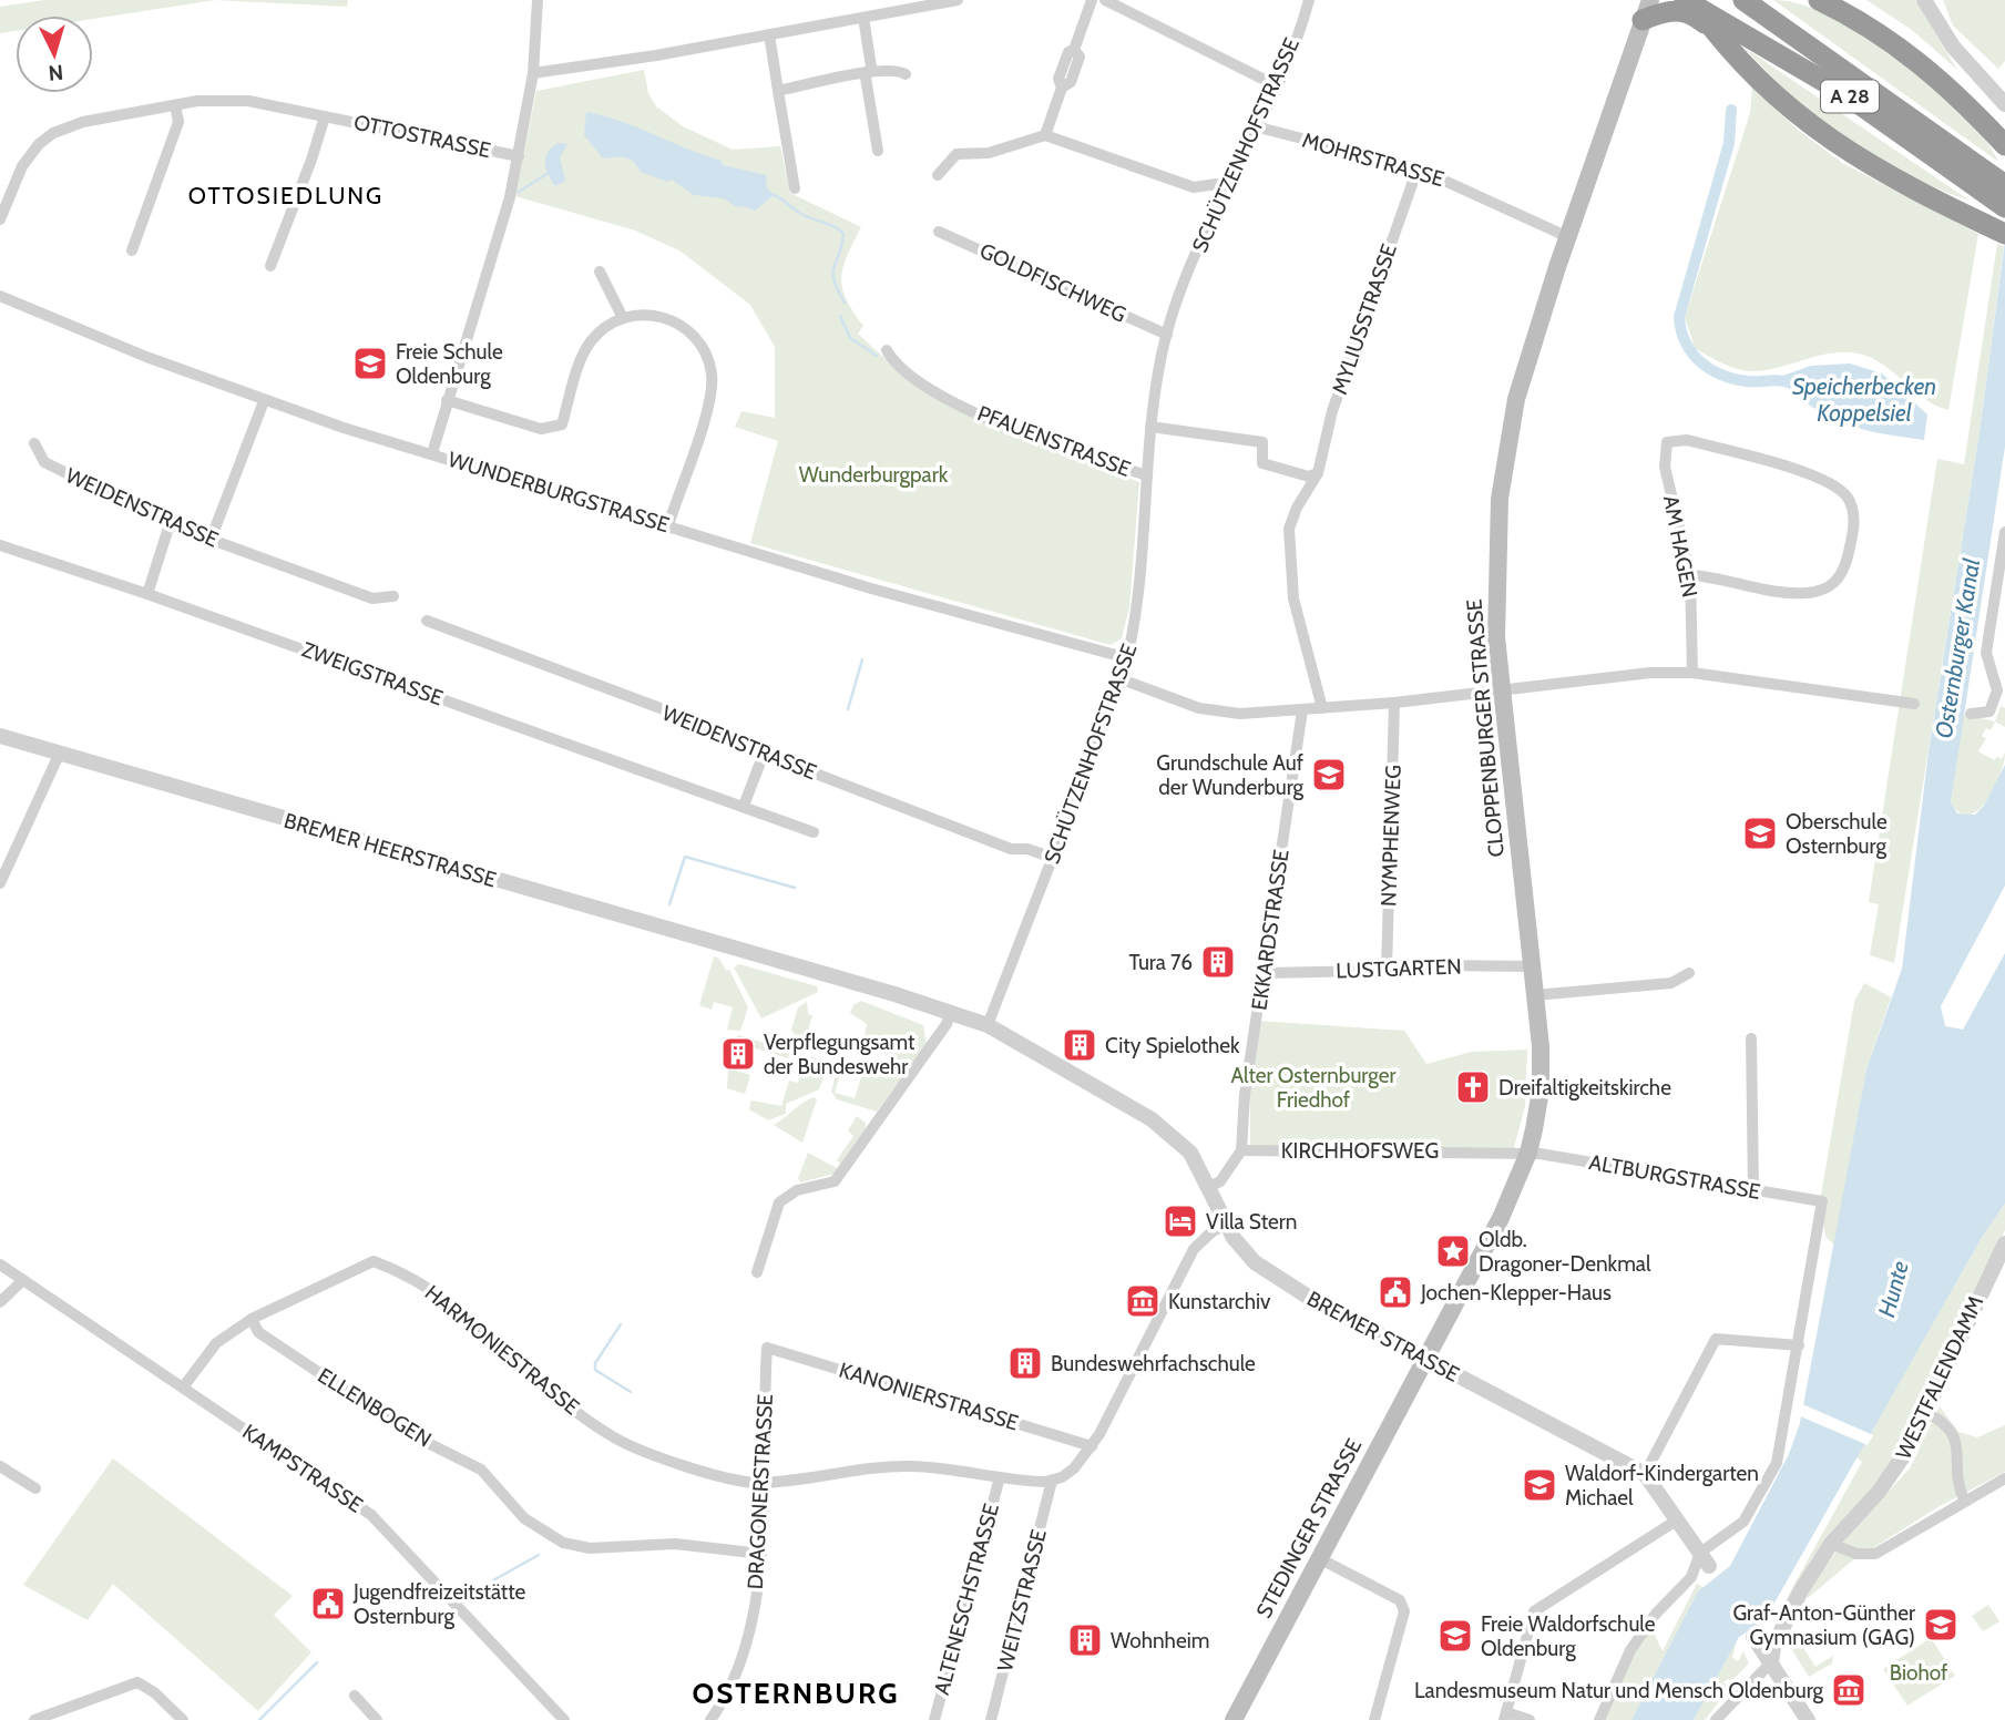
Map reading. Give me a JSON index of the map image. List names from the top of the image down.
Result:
{
  "streets": {
    "highway": ["A 28"],
    "main road": ["CLOPPENBURGER STRASSE", "STEDINGER STRASSE"],
    "street": [
      "OTTOSTRASSE",
      "SCHÜTZENHOFSTRASSE",
      "MOHRSTRASSE",
      "GOLDFISCHWEG",
      "MYLIUSSTRASSE",
      "PFAUENSTRASSE",
      "WUNDERBURGSTRASSE",
      "WEIDENSTRASSE",
      "AM HAGEN",
      "ZWEIGSTRASSE",
      "NYMPHENWEG",
      "BREMER HEERSTRASSE",
      "EKKARDSTRASSE",
      "LUSTGARTEN",
      "KIRCHHOFSWEG",
      "ALTBURGSTRASSE",
      "BREMER STRASSE",
      "HARMONIESTRASSE",
      "WESTFALENDAMM",
      "KANONIERSTRASSE",
      "ELLENBOGEN",
      "KAMPSTRASSE",
      "DRAGONERSTRASSE",
      "ALTENESCHSTRASSE",
      "WEITZSTRASSE"
    ]
  },
  "crossings": [
    ["SCHÜTZENHOFSTRASSE", "MOHRSTRASSE"],
    ["SCHÜTZENHOFSTRASSE", "GOLDFISCHWEG"],
    ["SCHÜTZENHOFSTRASSE", "PFAUENSTRASSE"],
    ["SCHÜTZENHOFSTRASSE", "WUNDERBURGSTRASSE"],
    ["SCHÜTZENHOFSTRASSE", "WEIDENSTRASSE"],
    ["SCHÜTZENHOFSTRASSE", "BREMER STRASSE"],
    ["MOHRSTRASSE", "MYLIUSSTRASSE"],
    ["MOHRSTRASSE", "CLOPPENBURGER STRASSE"],
    ["CLOPPENBURGER STRASSE", "LUSTGARTEN"],
    ["CLOPPENBURGER STRASSE", "KIRCHHOFSWEG"],
    ["CLOPPENBURGER STRASSE", "ALTBURGSTRASSE"],
    ["CLOPPENBURGER STRASSE", "BREMER STRASSE"],
    ["CLOPPENBURGER STRASSE", "STEDINGER STRASSE"],
    ["NYMPHENWEG", "LUSTGARTEN"],
    ["BREMER HEERSTRASSE", "BREMER STRASSE"],
    ["EKKARDSTRASSE", "LUSTGARTEN"],
    ["EKKARDSTRASSE", "KIRCHHOFSWEG"],
    ["KIRCHHOFSWEG", "ALTBURGSTRASSE"],
    ["BREMER STRASSE", "STEDINGER STRASSE"],
    ["HARMONIESTRASSE", "ELLENBOGEN"],
    ["HARMONIESTRASSE", "KAMPSTRASSE"],
    ["HARMONIESTRASSE", "DRAGONERSTRASSE"],
    ["KANONIERSTRASSE", "DRAGONERSTRASSE"],
    ["ELLENBOGEN", "DRAGONERSTRASSE"]
  ],
  "districts": ["OTTOSIEDLUNG", "OSTERNBURG"],
  "water": ["Speicherbecken Koppelsiel", "Osternburger Kanal", "Hunte"],
  "parks": ["Wunderburgpark", "Alter Osternburger Friedhof", "Biohof"],
  "places": {
    "school or university": [
      "Freie Schule Oldenburg",
      "Grundschule Auf der Wunderburg",
      "Oberschule Osternburg",
      "Waldorf-Kindergarten Michael",
      "Graf-Anton-Günther Gymnasium (GAG)",
      "Freie Waldorfschule Oldenburg"
    ],
    "building": [
      "Tura 76",
      "City Spielothek",
      "Verpflegungsamt der Bundeswehr",
      "Bundeswehrfachschule",
      "Wohnheim"
    ],
    "church": ["Dreifaltigkeitskirche"],
    "hotel": ["Villa Stern"],
    "place": ["Oldb. Dragoner-Denkmal"],
    "public building": ["Jochen-Klepper-Haus", "Jugendfreizeitstätte Osternburg"],
    "museum": ["Kunstarchiv", "Landesmuseum Natur und Mensch Oldenburg"]
  },
  "north": "bottom"
}
